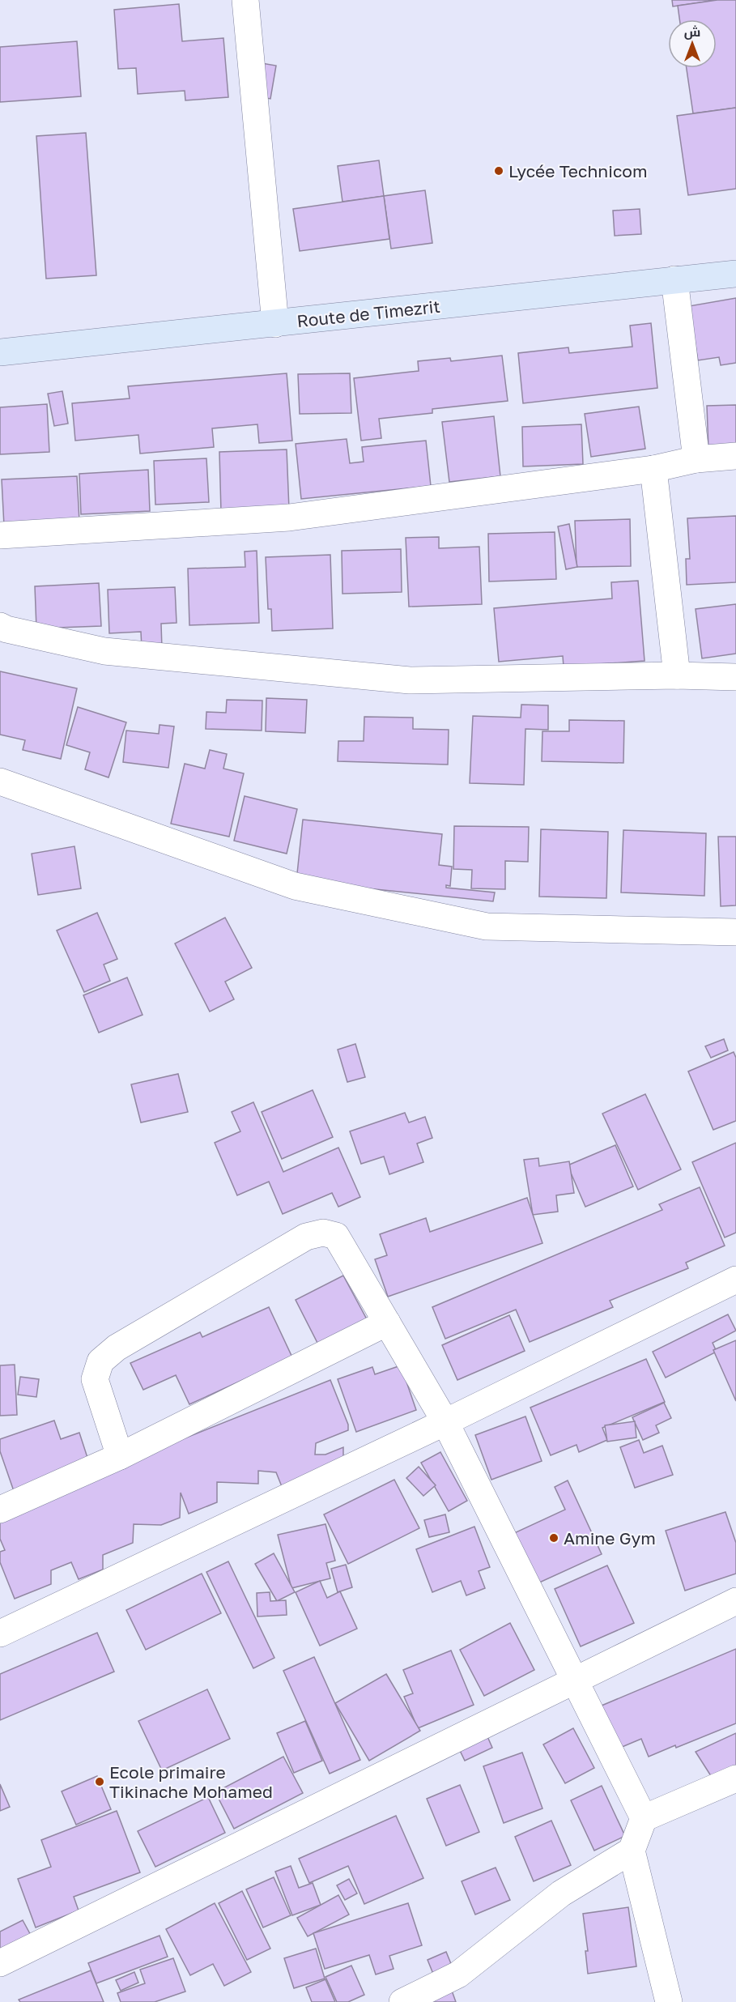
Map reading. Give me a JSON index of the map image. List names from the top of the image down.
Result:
{
  "streets": {
    "main road": ["Route de Timezrit"]
  },
  "places": ["Lycée Technicom", "Amine Gym", "Ecole primaire Tikinache Mohamed"],
  "north": "top"
}
